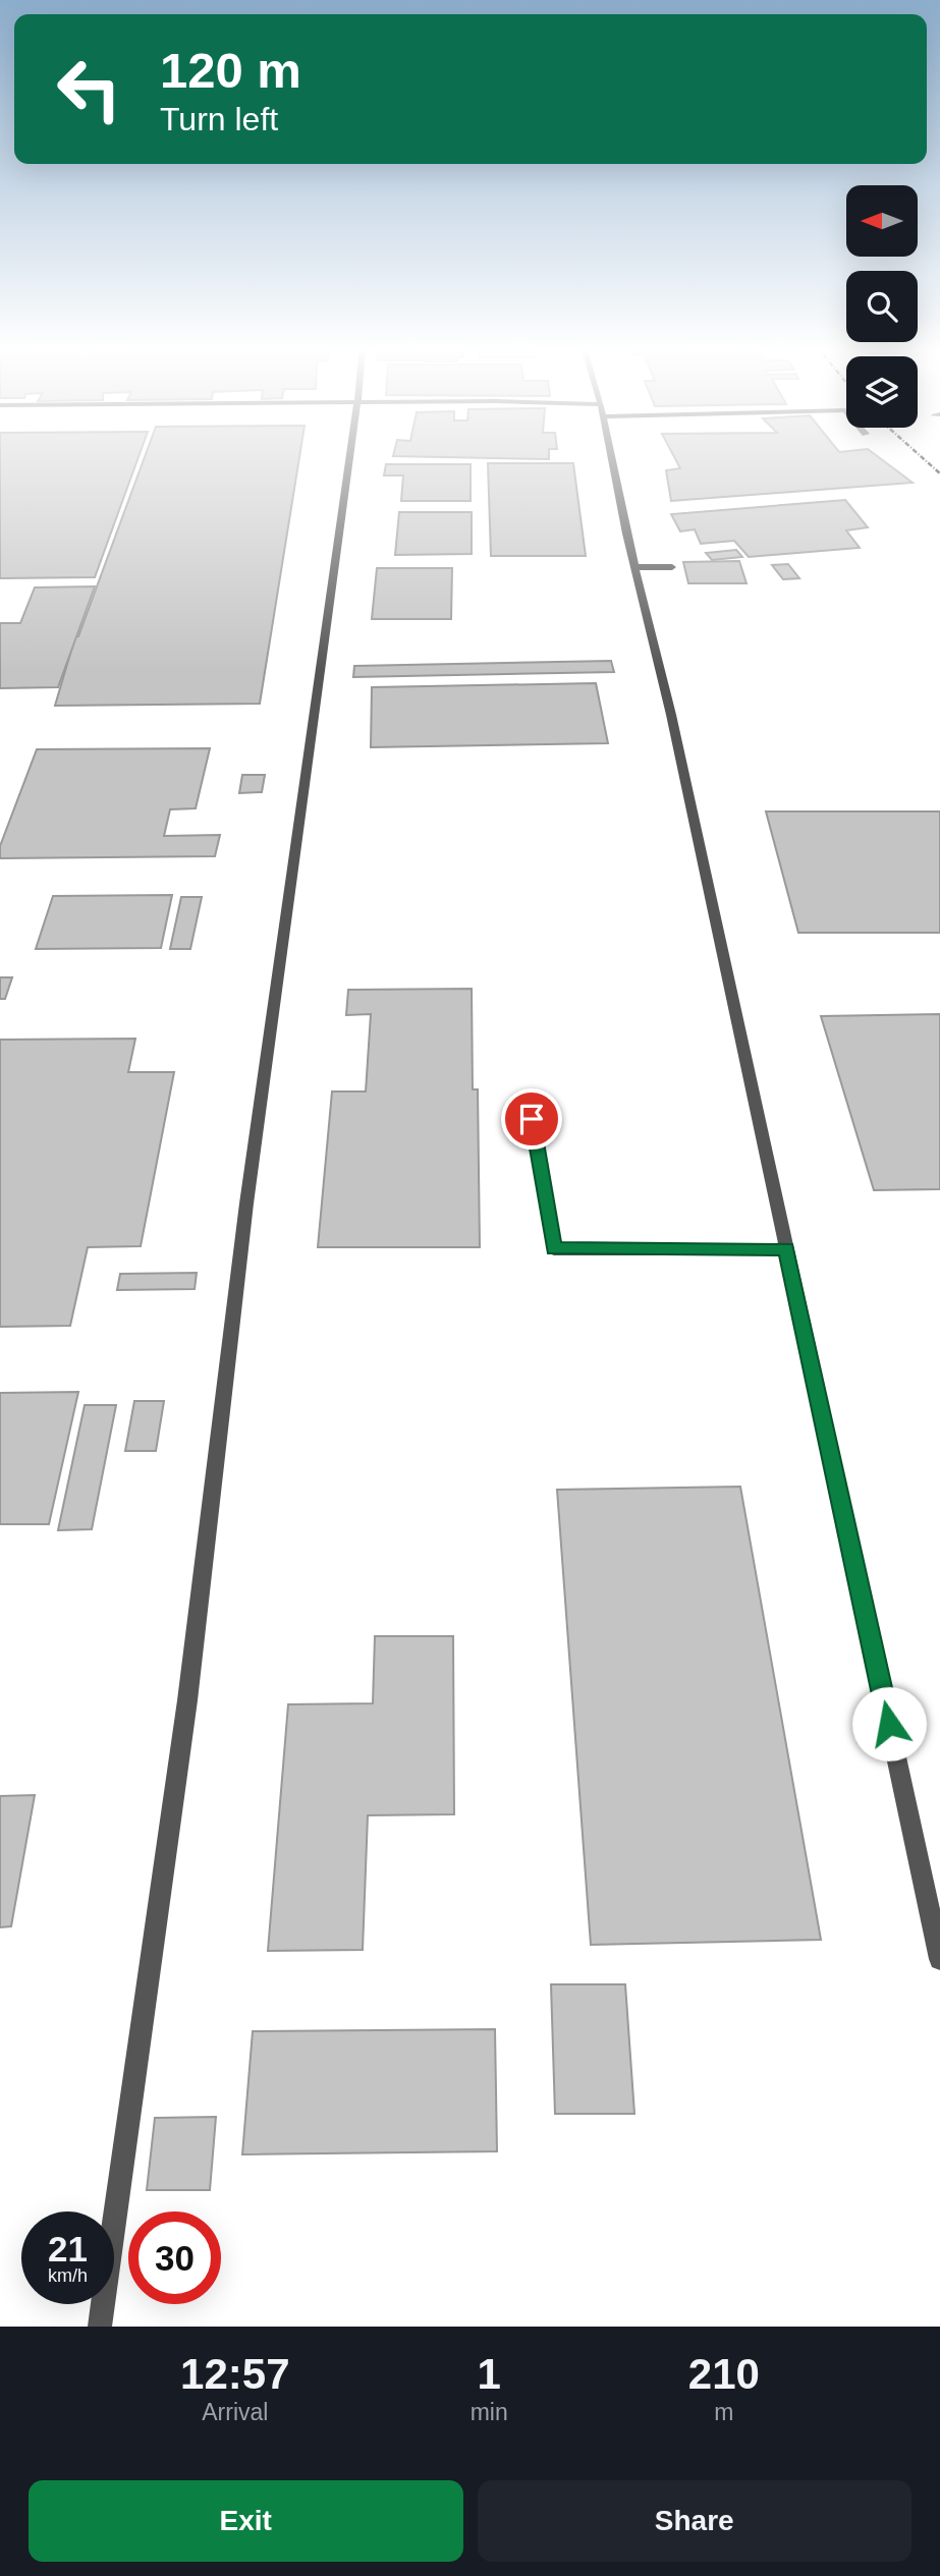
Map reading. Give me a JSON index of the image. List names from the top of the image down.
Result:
{
  "north": "left",
  "page": {
    "turn": ["120 m", "Turn left"],
    "speed": "21 km/h",
    "limit": "30",
    "eta": [
      "12:57",
      "Arrival",
      "1",
      "min",
      "210",
      "m"
    ],
    "buttons": ["Exit", "Share"]
  }
}
